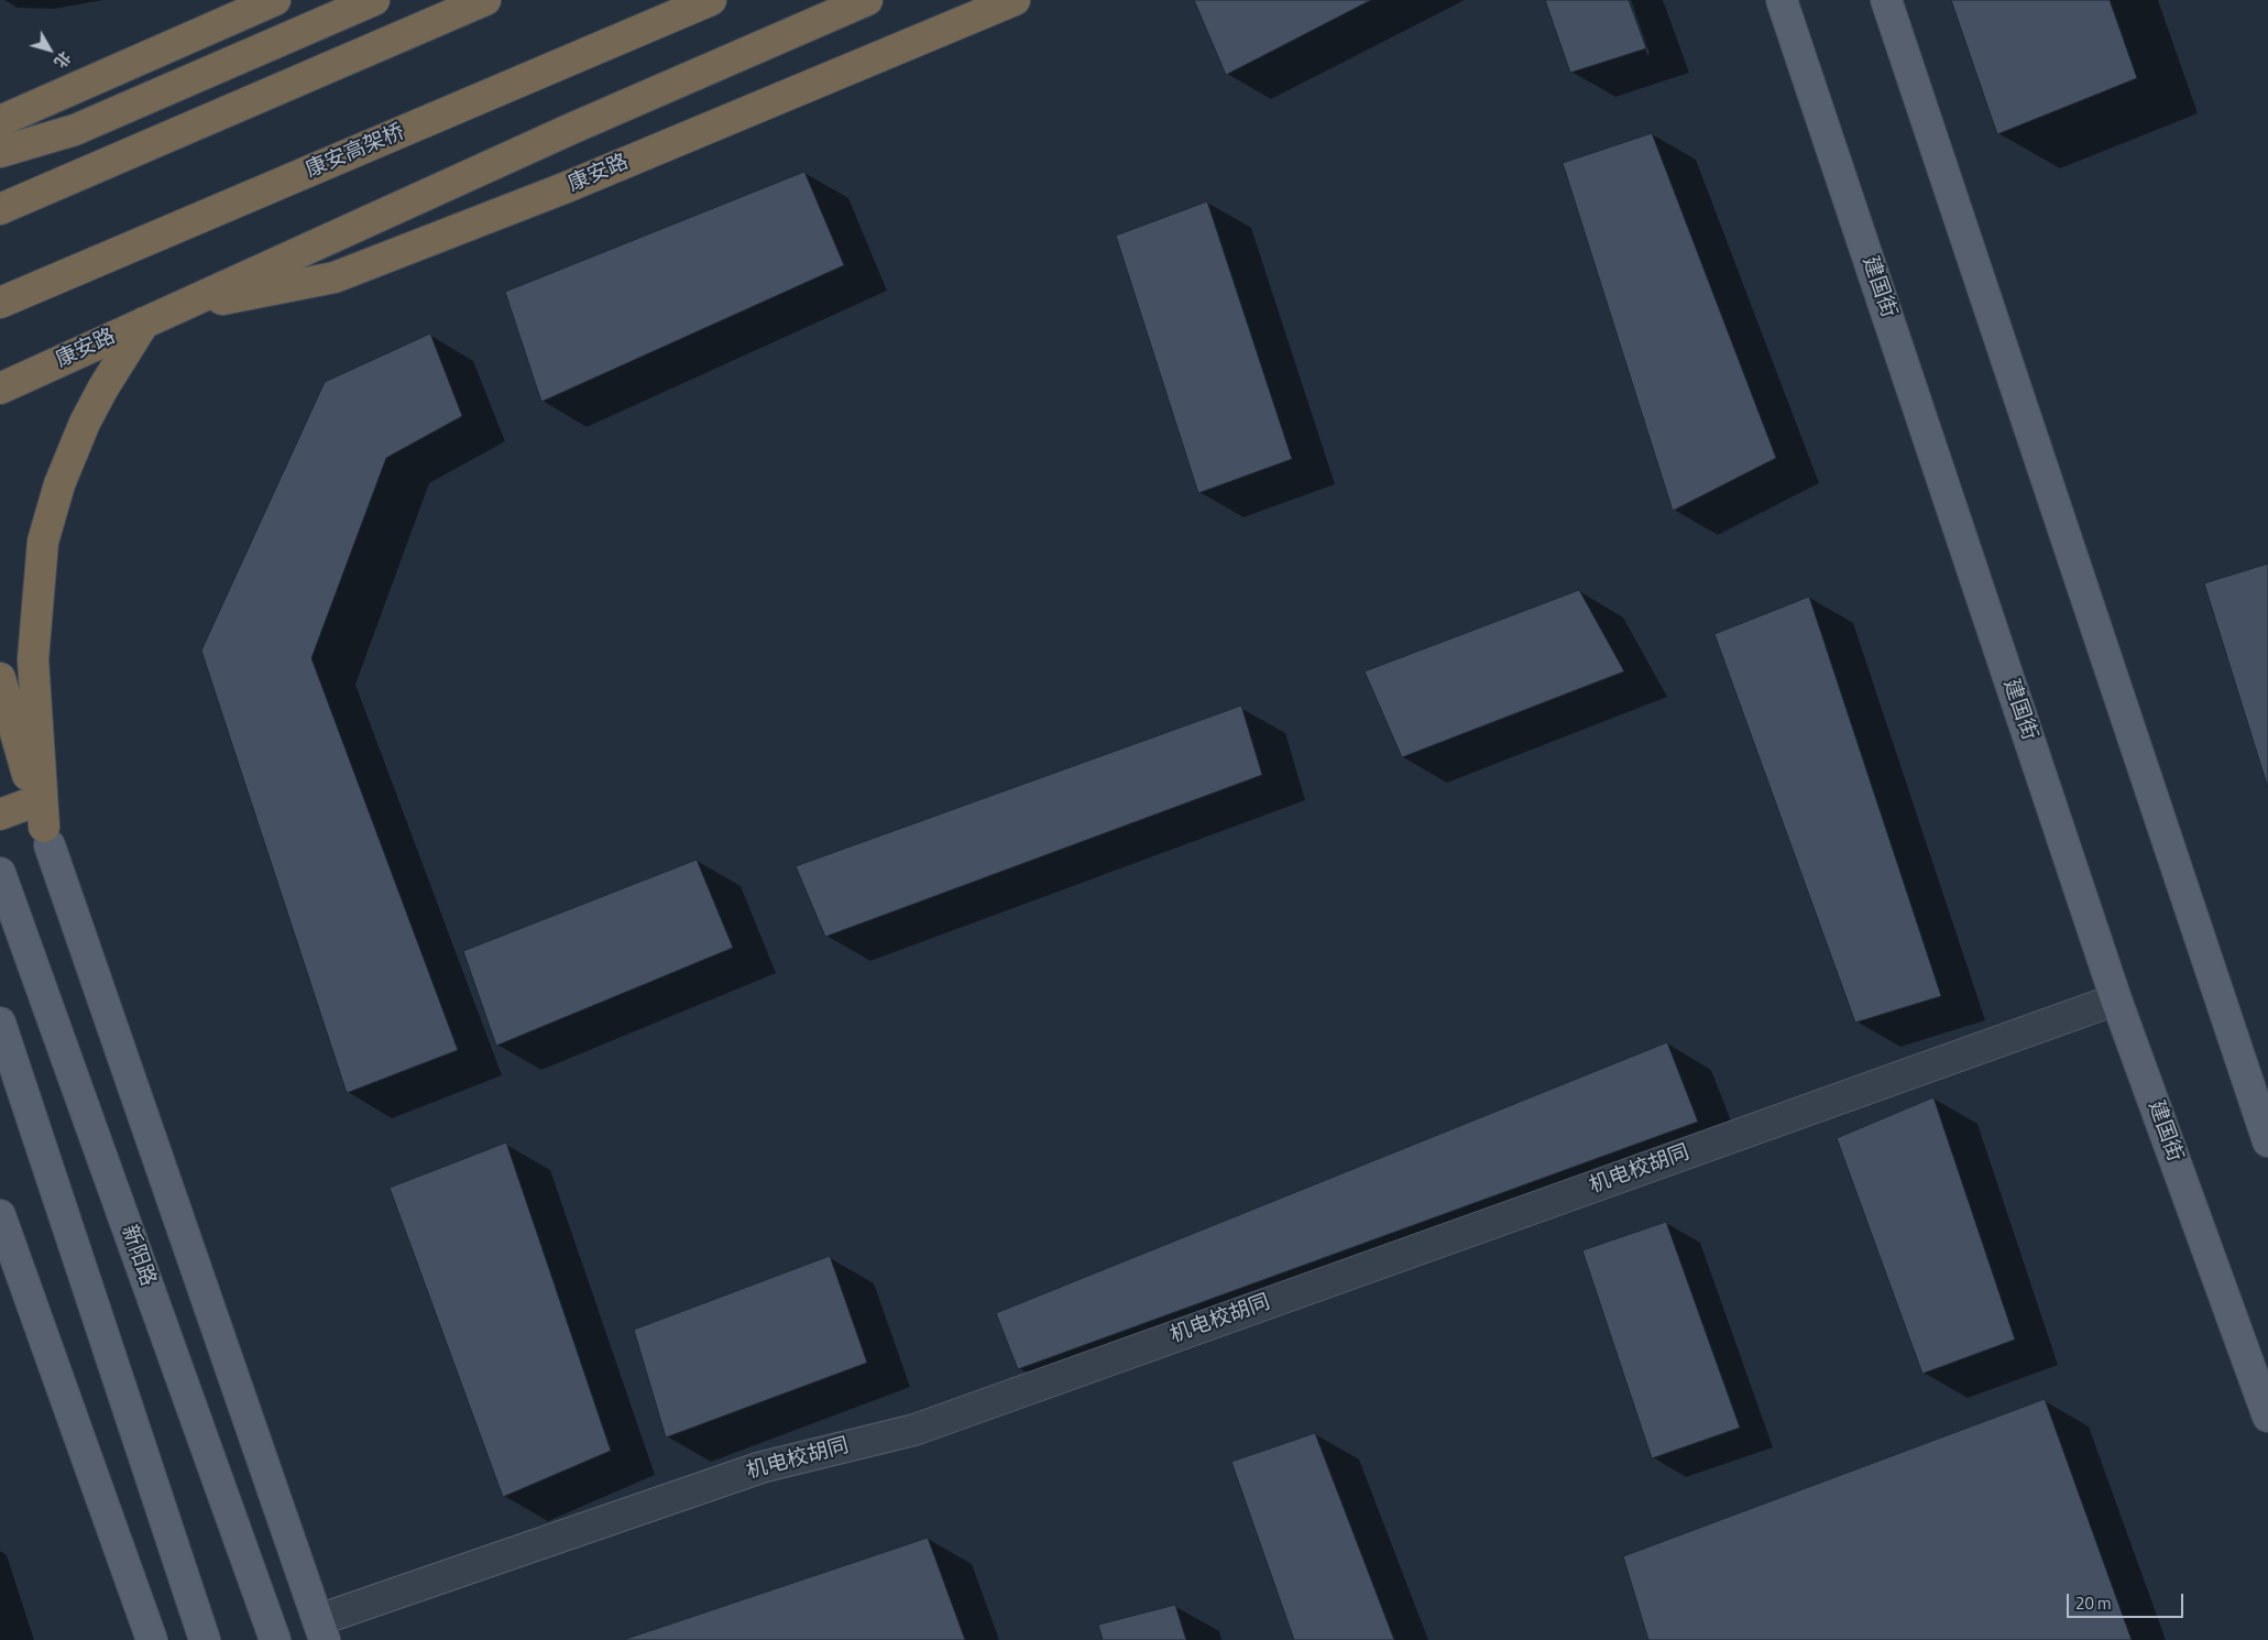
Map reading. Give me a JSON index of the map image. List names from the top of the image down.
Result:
{
  "streets": {
    "highway": ["康安高架桥", "康安路"],
    "main road": ["建国街", "新阳路"],
    "street": ["机电校胡同"]
  },
  "crossings": [
    ["建国街", "机电校胡同"]
  ],
  "scale_bar": "20 m",
  "north": "bottom right"
}
